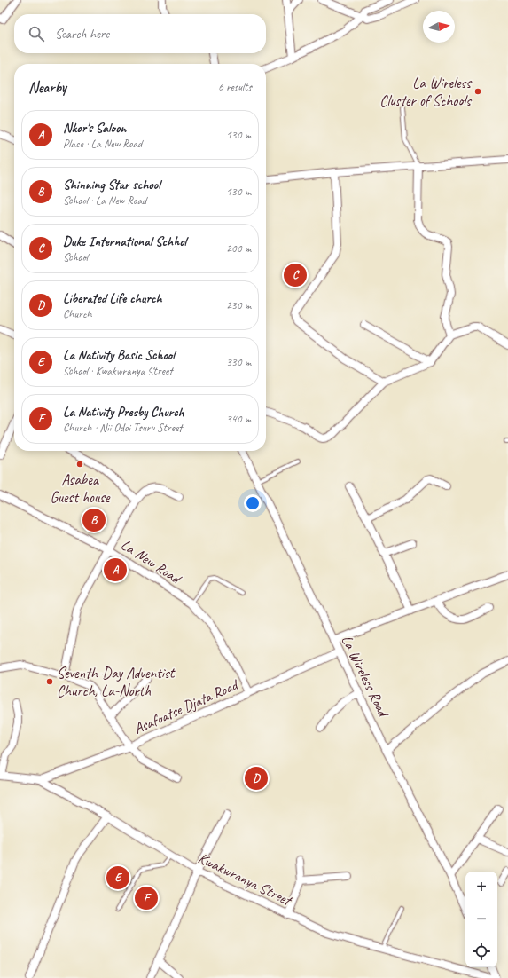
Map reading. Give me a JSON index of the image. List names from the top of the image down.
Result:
{
  "streets": {
    "street": [
      "La New Road",
      "La Wireless Road",
      "Asafoatse Djata Road",
      "Kwakwranya Street"
    ]
  },
  "crossings": [
    ["La New Road", "Asafoatse Djata Road"],
    ["La Wireless Road", "Asafoatse Djata Road"],
    ["Asafoatse Djata Road", "Kwakwranya Street"]
  ],
  "places": ["La Wireless Cluster of Schools", "Asabea Guest house", "Seventh-Day Adventist Church, La-North"],
  "north": "right",
  "page": {
    "search": "Search here",
    "heading": ["Nearby", "6 results"],
    "list": [
      {
        "mark": "A",
        "name": "Nkor's Saloon",
        "note": "Place · La New Road",
        "value": "130 m"
      },
      {
        "mark": "B",
        "name": "Shinning Star school",
        "note": "School · La New Road",
        "value": "130 m"
      },
      {
        "mark": "C",
        "name": "Duke International Schhol",
        "note": "School",
        "value": "200 m"
      },
      {
        "mark": "D",
        "name": "Liberated Life church",
        "note": "Church",
        "value": "230 m"
      },
      {
        "mark": "E",
        "name": "La Nativity Basic School",
        "note": "School · Kwakwranya Street",
        "value": "330 m"
      },
      {
        "mark": "F",
        "name": "La Nativity Presby Church",
        "note": "Church · Nii Odoi Tsuru Street",
        "value": "340 m"
      }
    ],
    "pins": [
      "C",
      "B",
      "A",
      "D",
      "E",
      "F"
    ],
    "map_buttons": ["+", "−"]
  }
}
